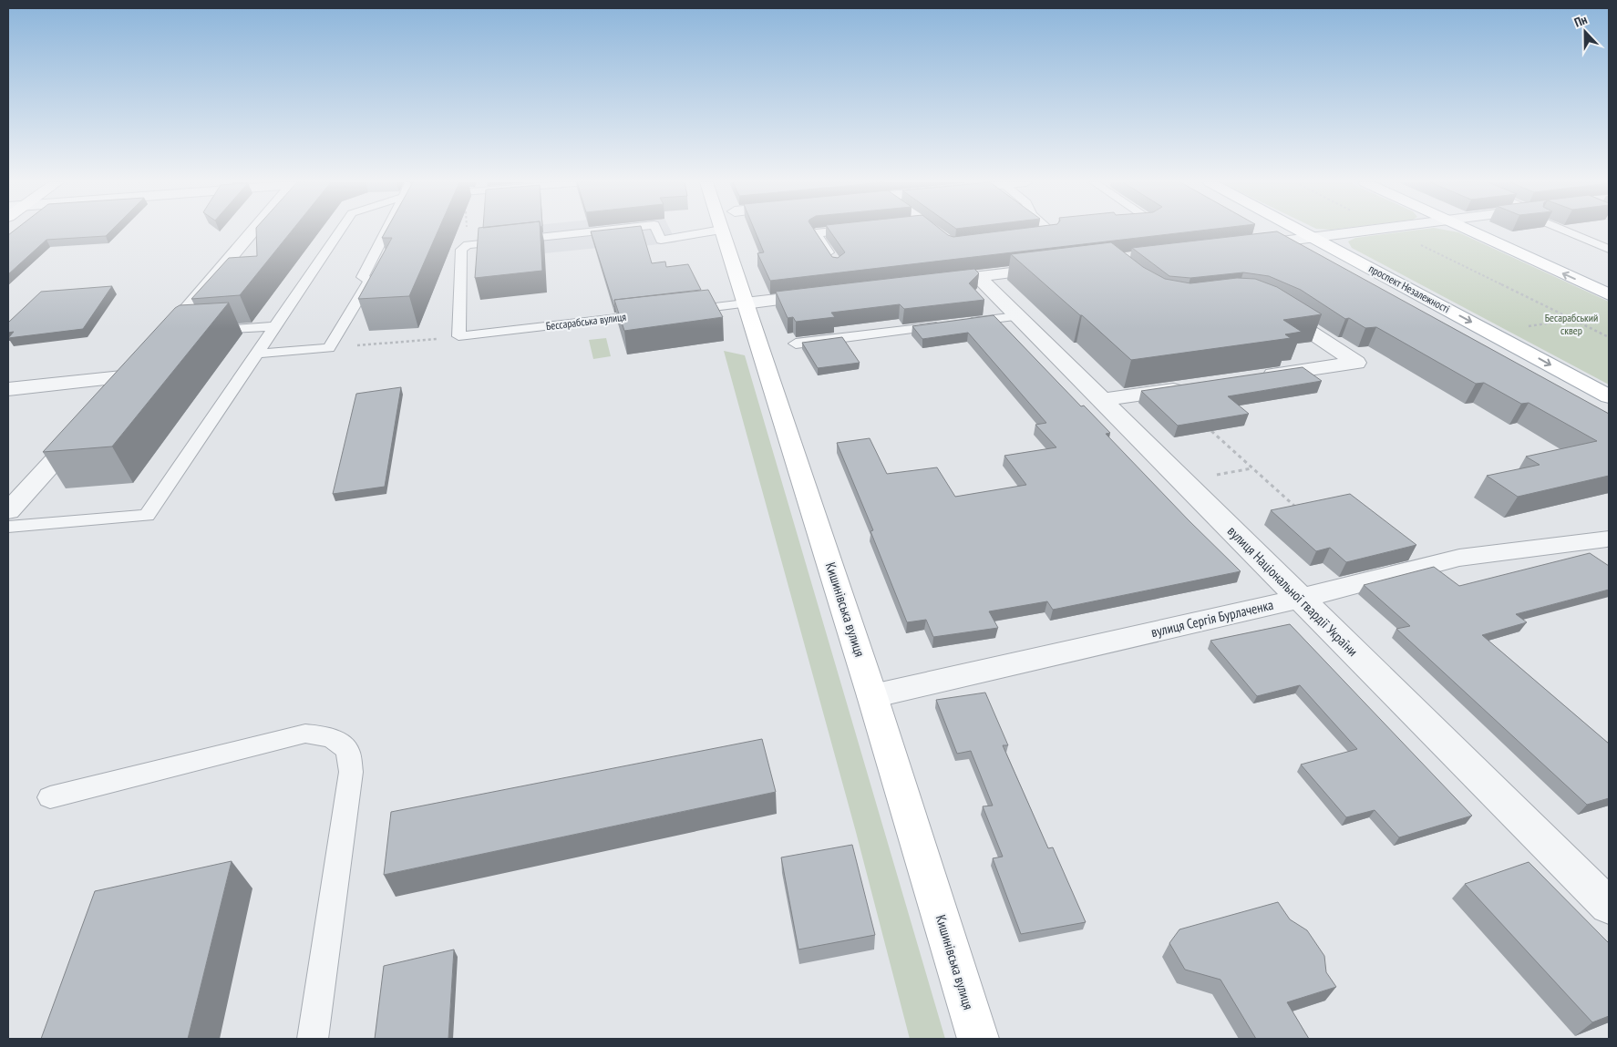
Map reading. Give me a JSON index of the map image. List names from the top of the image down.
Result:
{
  "streets": {
    "street": [
      "проспект Незалежності",
      "вулиця Національної гвардії України",
      "Кишинівська вулиця",
      "вулиця Сергія Бурлаченка"
    ],
    "lane": ["Бессарабська вулиця"]
  },
  "crossings": [
    ["вулиця Національної гвардії України", "вулиця Сергія Бурлаченка"],
    ["Кишинівська вулиця", "вулиця Сергія Бурлаченка"]
  ],
  "parks": ["Бесарабський сквер"],
  "north": "top"
}
